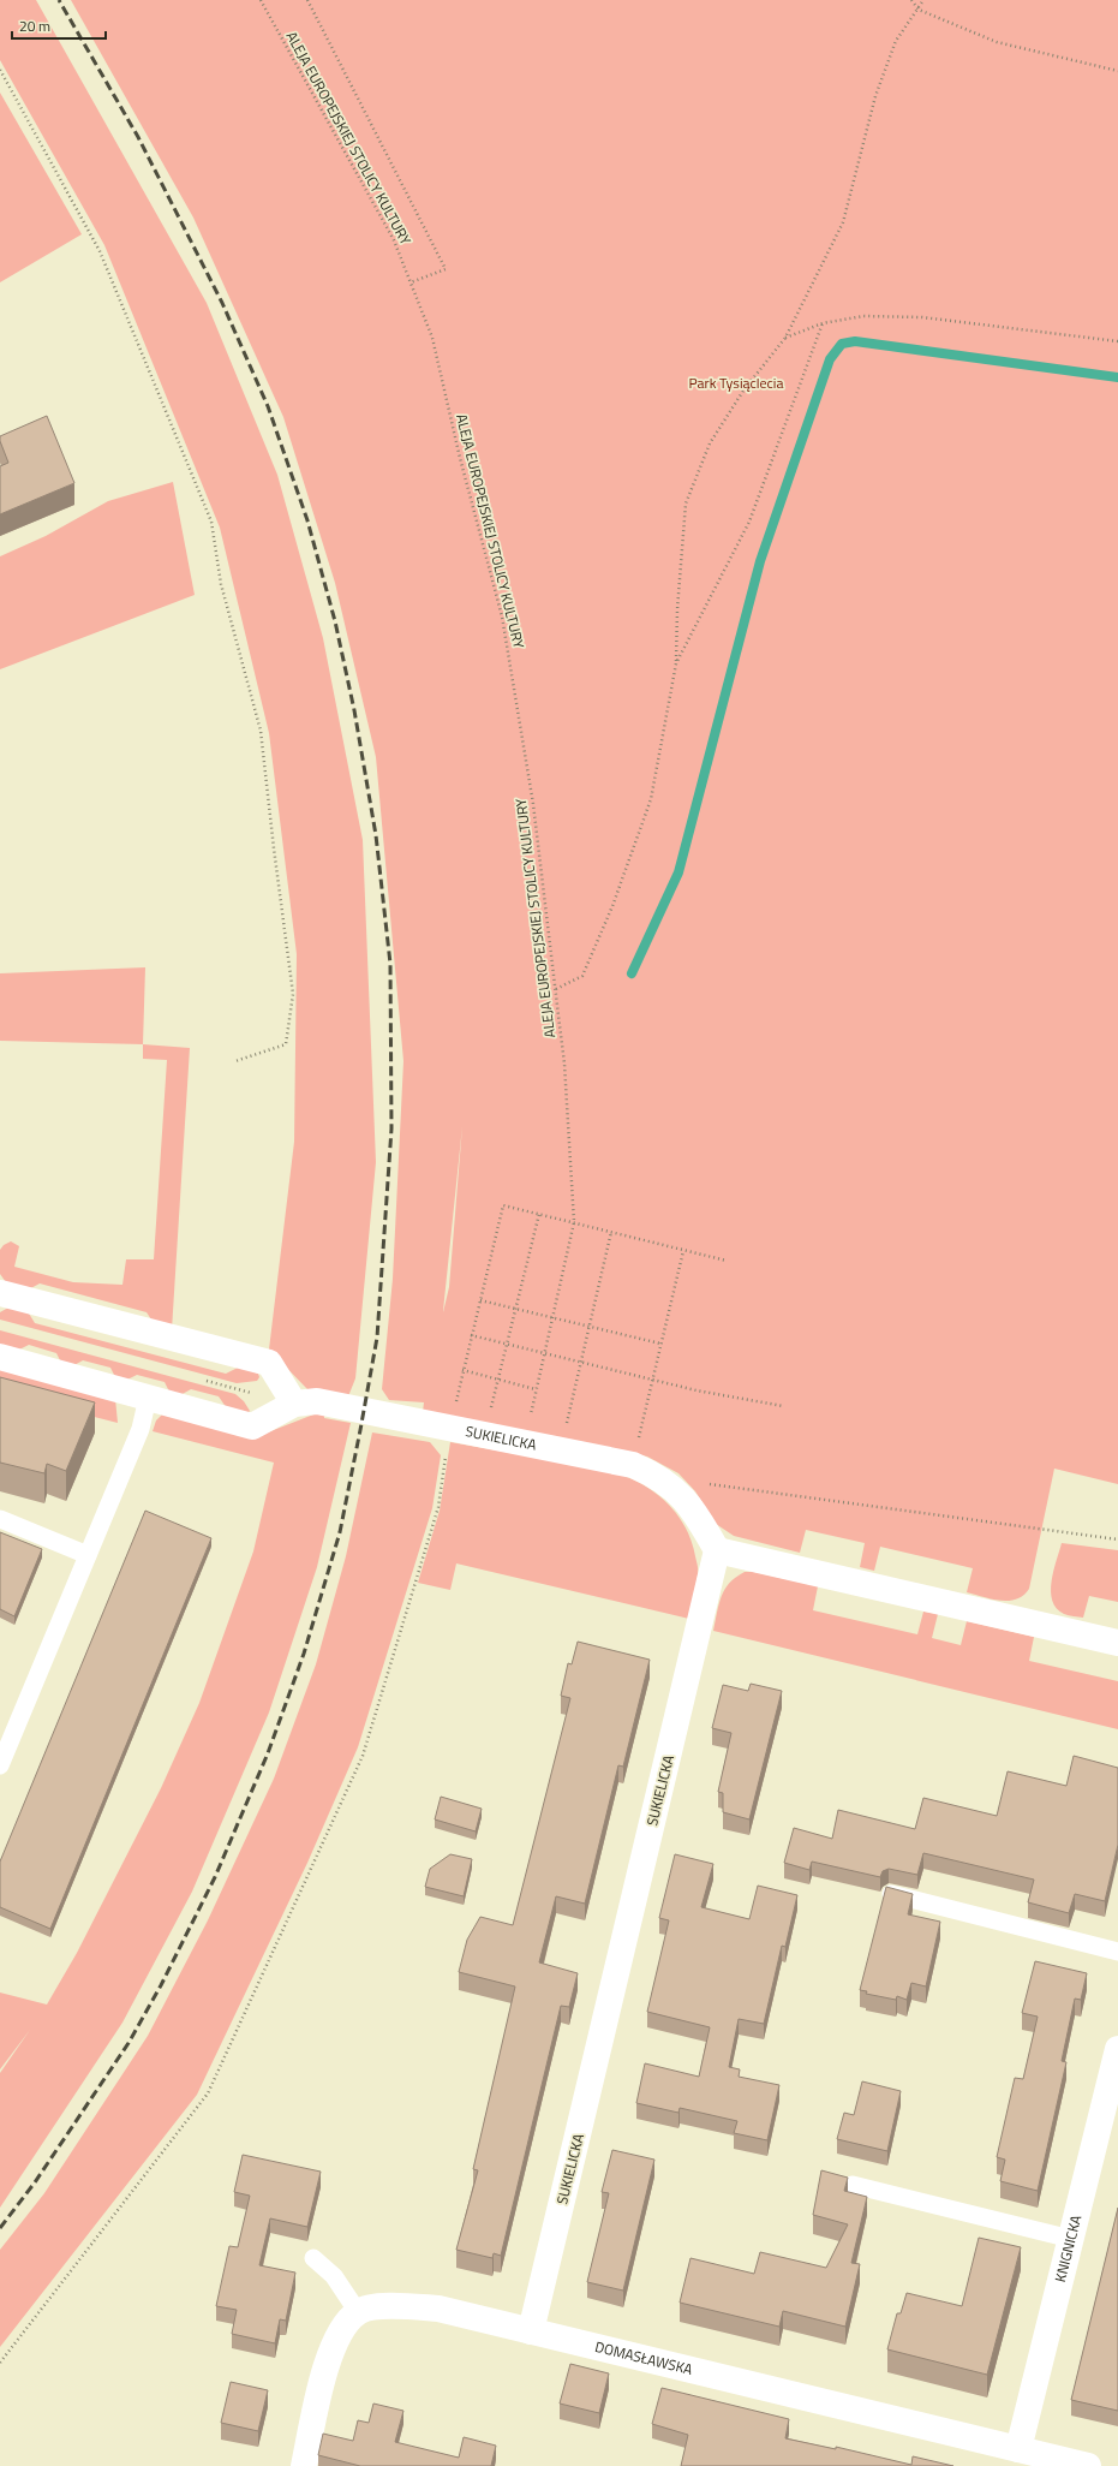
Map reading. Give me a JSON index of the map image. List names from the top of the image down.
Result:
{
  "streets": {
    "street": ["SUKIELICKA", "KNIGNICKA", "DOMASŁAWSKA"],
    "path": ["ALEJA EUROPEJSKIEJ STOLICY KULTURY"]
  },
  "crossings": [
    ["ALEJA EUROPEJSKIEJ STOLICY KULTURY", "SUKIELICKA"],
    ["SUKIELICKA", "DOMASŁAWSKA"],
    ["KNIGNICKA", "DOMASŁAWSKA"]
  ],
  "parks": ["Park Tysiąclecia"],
  "scale_bar": "20 m"
}
